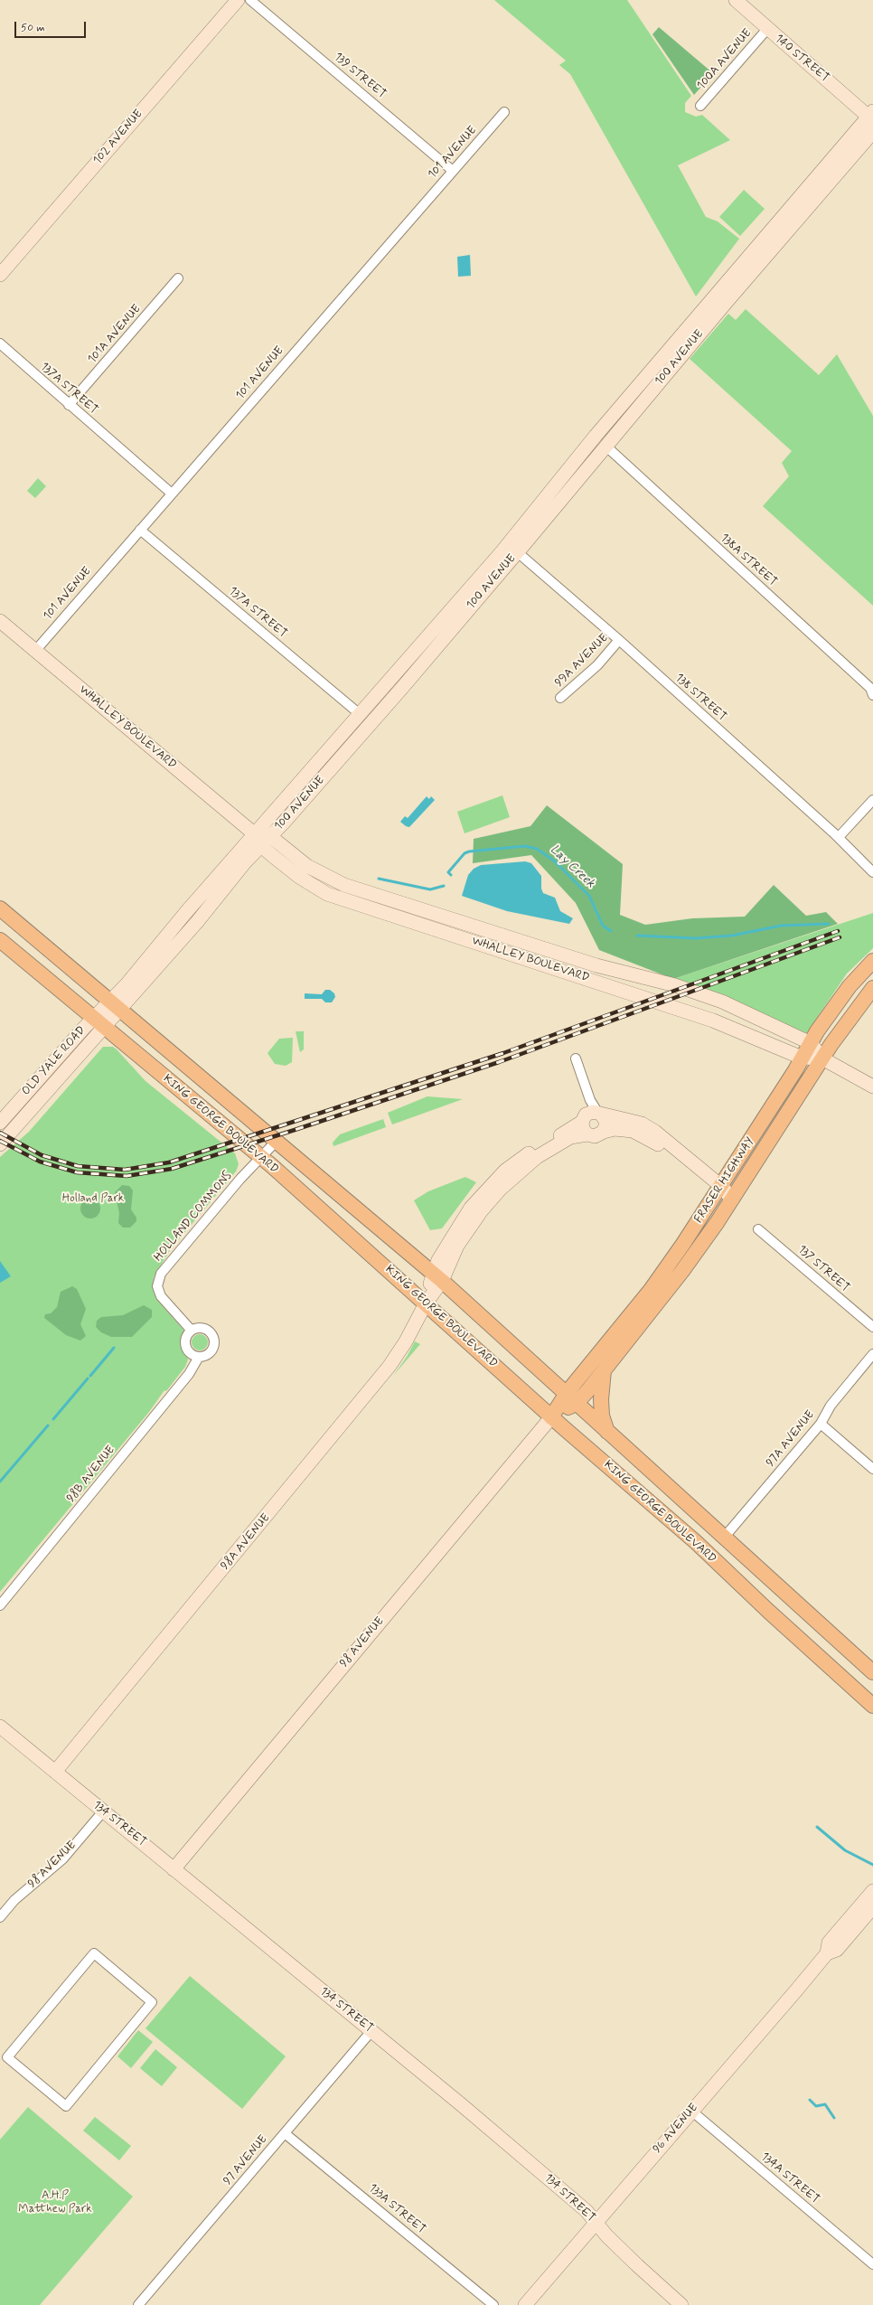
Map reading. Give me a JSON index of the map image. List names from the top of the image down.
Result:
{
  "streets": {
    "main road": [
      "140 STREET",
      "102 AVENUE",
      "100 AVENUE",
      "WHALLEY BOULEVARD",
      "OLD YALE ROAD",
      "KING GEORGE BOULEVARD",
      "FRASER HIGHWAY",
      "98A AVENUE",
      "98 AVENUE",
      "134 STREET",
      "96 AVENUE"
    ],
    "street": [
      "100A AVENUE",
      "139 STREET",
      "101 AVENUE",
      "101A AVENUE",
      "137A STREET",
      "138A STREET",
      "99A AVENUE",
      "138 STREET",
      "HOLLAND COMMONS",
      "137 STREET",
      "97A AVENUE",
      "98B AVENUE",
      "97 AVENUE",
      "134A STREET",
      "133A STREET"
    ]
  },
  "crossings": [
    ["140 STREET", "100A AVENUE"],
    ["140 STREET", "100 AVENUE"],
    ["139 STREET", "101 AVENUE"],
    ["101 AVENUE", "137A STREET"],
    ["101 AVENUE", "WHALLEY BOULEVARD"],
    ["101A AVENUE", "137A STREET"],
    ["100 AVENUE", "137A STREET"],
    ["100 AVENUE", "138A STREET"],
    ["100 AVENUE", "138 STREET"],
    ["100 AVENUE", "WHALLEY BOULEVARD"],
    ["100 AVENUE", "OLD YALE ROAD"],
    ["100 AVENUE", "KING GEORGE BOULEVARD"],
    ["99A AVENUE", "138 STREET"],
    ["WHALLEY BOULEVARD", "FRASER HIGHWAY"],
    ["OLD YALE ROAD", "KING GEORGE BOULEVARD"],
    ["KING GEORGE BOULEVARD", "FRASER HIGHWAY"],
    ["KING GEORGE BOULEVARD", "HOLLAND COMMONS"],
    ["KING GEORGE BOULEVARD", "97A AVENUE"],
    ["KING GEORGE BOULEVARD", "98A AVENUE"],
    ["KING GEORGE BOULEVARD", "98 AVENUE"],
    ["FRASER HIGHWAY", "98 AVENUE"],
    ["HOLLAND COMMONS", "98B AVENUE"],
    ["98A AVENUE", "134 STREET"],
    ["98 AVENUE", "134 STREET"],
    ["134 STREET", "96 AVENUE"],
    ["134 STREET", "97 AVENUE"],
    ["96 AVENUE", "134A STREET"],
    ["97 AVENUE", "133A STREET"]
  ],
  "water": ["Lay Creek"],
  "parks": ["Holland Park", "A.H.P Matthew Park"],
  "scale_bar": "50 m"
}
